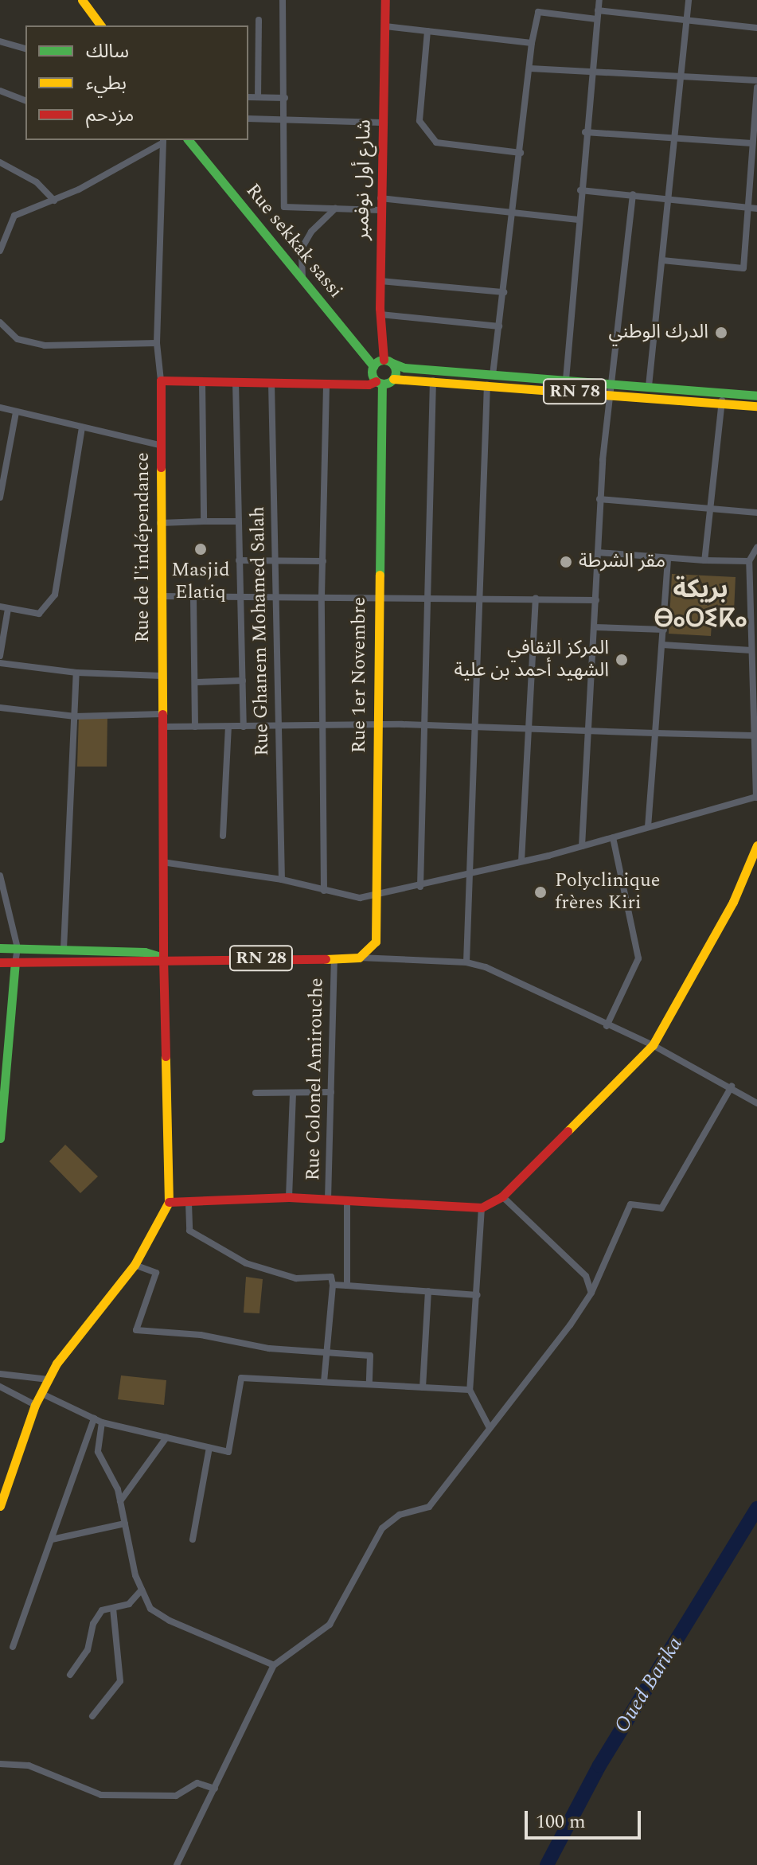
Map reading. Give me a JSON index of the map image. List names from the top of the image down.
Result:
{
  "streets": {
    "main road": [
      "شارع أول نوفمبر",
      "Rue sekkak sassi",
      "RN 78",
      "Rue de l'indépendance",
      "Rue 1er Novembre",
      "RN 28"
    ],
    "street": ["Rue Ghanem Mohamed Salah", "Rue Colonel Amirouche"]
  },
  "crossings": [
    ["شارع أول نوفمبر", "RN 78"],
    ["Rue sekkak sassi", "Rue 1er Novembre"],
    ["Rue de l'indépendance", "RN 28"],
    ["Rue 1er Novembre", "RN 28"],
    ["RN 28", "Rue Colonel Amirouche"]
  ],
  "districts": ["بريكة ⴱⴰⵔⵉⴽⴰ"],
  "water": ["Oued Barika"],
  "places": [
    "الدرك الوطني",
    "Masjid Elatiq",
    "مقر الشرطة",
    "المركز الثقافي الشهيد أحمد بن علية",
    "Polyclinique frères Kiri"
  ],
  "legend": ["سالك", "بطيء", "مزدحم"],
  "scale_bar": "100 m"
}
